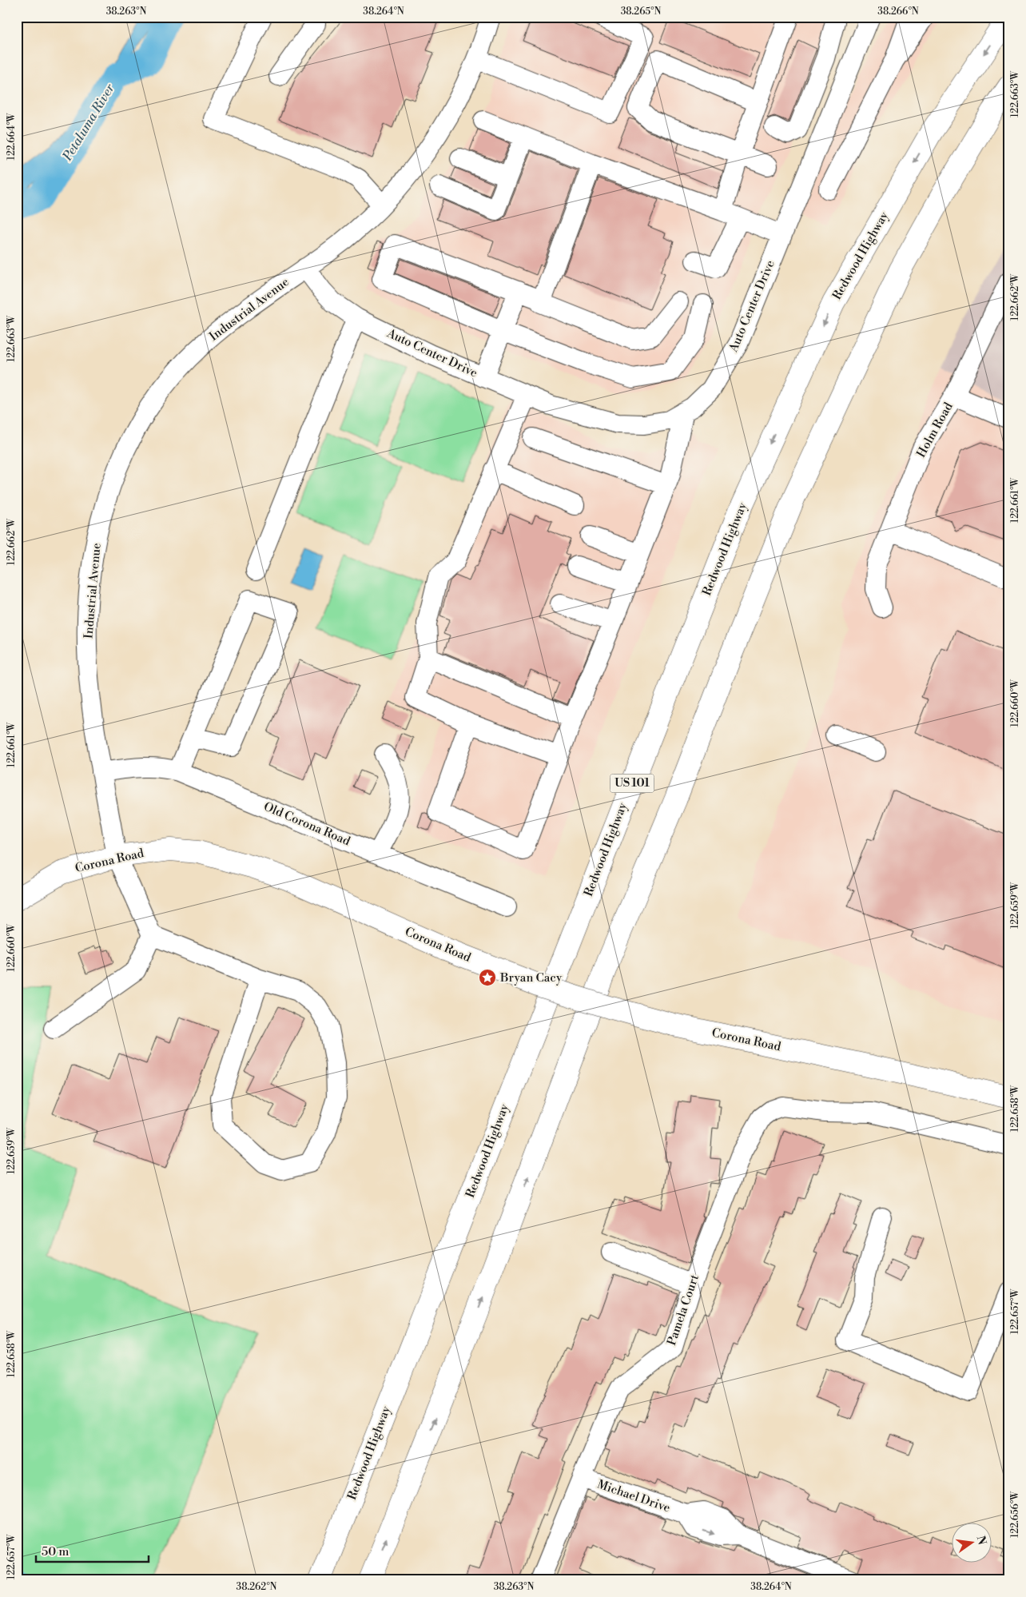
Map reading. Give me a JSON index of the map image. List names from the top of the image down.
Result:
{
  "streets": {
    "main road": ["Redwood Highway", "US 101", "Corona Road"],
    "street": [
      "Auto Center Drive",
      "Industrial Avenue",
      "Holm Road",
      "Old Corona Road",
      "Pamela Court",
      "Michael Drive"
    ]
  },
  "crossings": [
    ["Auto Center Drive", "Industrial Avenue"],
    ["Industrial Avenue", "Old Corona Road"],
    ["Industrial Avenue", "Corona Road"],
    ["Pamela Court", "Michael Drive"]
  ],
  "water": ["Petaluma River"],
  "places": {
    "place": ["Bryan Cacy"]
  },
  "scale_bar": "50 m",
  "north": "right",
  "coordinates": [
    "38.263°N",
    "38.264°N",
    "38.265°N",
    "38.266°N",
    "122.663°W",
    "122.664°W",
    "122.662°W",
    "122.661°W",
    "122.660°W",
    "122.659°W",
    "122.658°W",
    "122.657°W",
    "122.656°W",
    "38.262°N"
  ]
}
